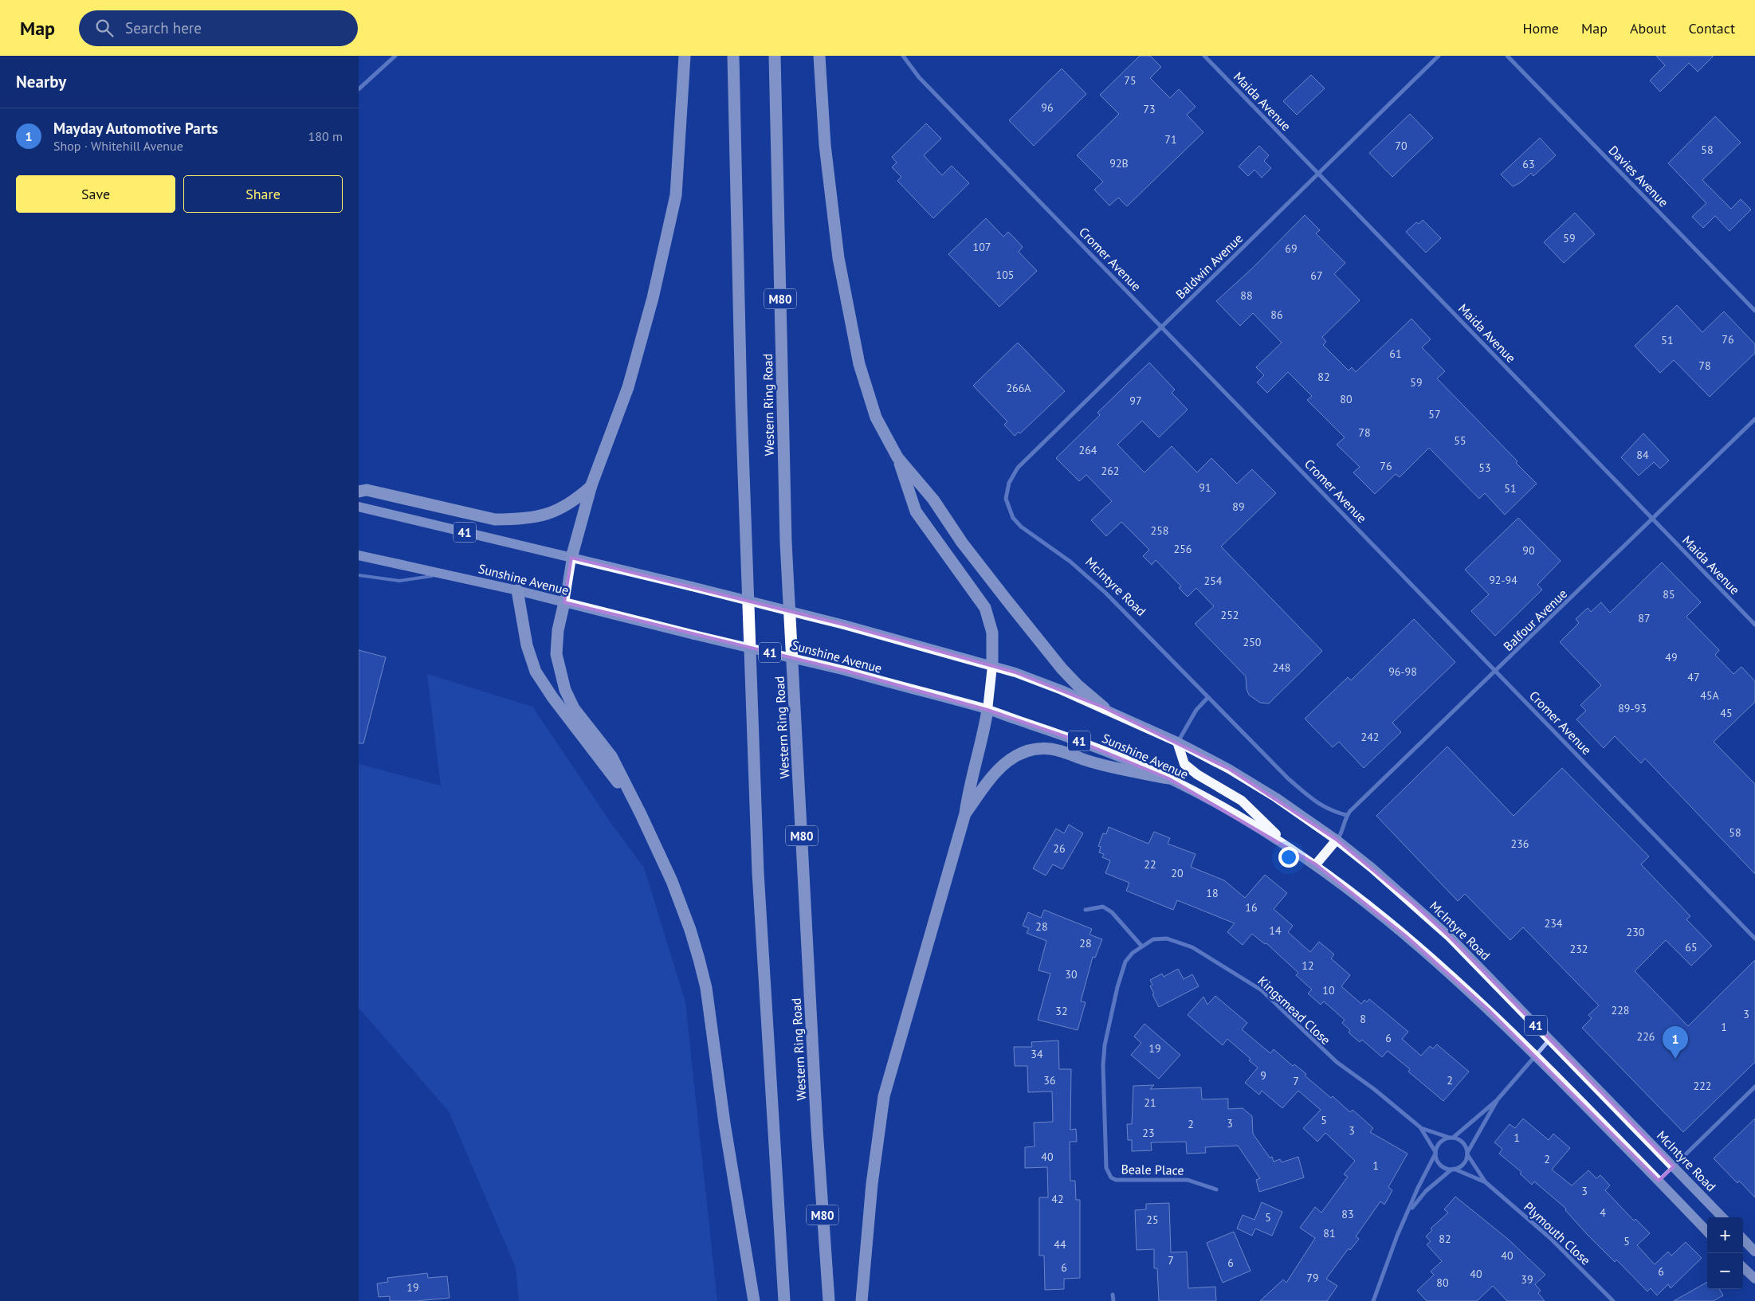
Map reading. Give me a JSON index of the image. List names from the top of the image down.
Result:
{
  "streets": {
    "highway": ["M80", "Western Ring Road"],
    "main road": ["41", "Sunshine Avenue", "McIntyre Road"],
    "street": [
      "Maida Avenue",
      "Davies Avenue",
      "Cromer Avenue",
      "Baldwin Avenue",
      "Balfour Avenue",
      "Kingsmead Close",
      "Beale Place",
      "Plymouth Close"
    ]
  },
  "crossings": [
    ["Maida Avenue", "Baldwin Avenue"],
    ["Maida Avenue", "Balfour Avenue"],
    ["Cromer Avenue", "Baldwin Avenue"],
    ["Cromer Avenue", "Balfour Avenue"],
    ["Baldwin Avenue", "McIntyre Road"],
    ["41", "Sunshine Avenue"],
    ["Sunshine Avenue", "McIntyre Road"],
    ["McIntyre Road", "Balfour Avenue"],
    ["Kingsmead Close", "Beale Place"],
    ["Kingsmead Close", "Plymouth Close"]
  ],
  "house_numbers": [
    "75",
    "96",
    "73",
    "71",
    "70",
    "58",
    "92B",
    "63",
    "59",
    "107",
    "69",
    "105",
    "67",
    "88",
    "86",
    "76",
    "51",
    "61",
    "78",
    "82",
    "59",
    "266A",
    "80",
    "97",
    "57",
    "78",
    "55",
    "264",
    "84",
    "76",
    "53",
    "262",
    "91",
    "51",
    "89",
    "258",
    "256",
    "90",
    "92-94",
    "254",
    "85",
    "252",
    "87",
    "250",
    "49",
    "248",
    "96-98",
    "47",
    "45A",
    "89-93",
    "45",
    "242",
    "58",
    "236",
    "26",
    "22",
    "20",
    "18",
    "16",
    "234",
    "28",
    "14",
    "230",
    "28",
    "65",
    "232",
    "12",
    "30",
    "10",
    "228",
    "32",
    "3",
    "8",
    "1",
    "226",
    "6",
    "19",
    "34",
    "9",
    "36",
    "2",
    "7",
    "222",
    "21",
    "5",
    "3",
    "2",
    "3",
    "23",
    "1",
    "40",
    "2",
    "1",
    "3",
    "42",
    "4",
    "83",
    "5",
    "25",
    "81",
    "82",
    "5",
    "44",
    "40",
    "7",
    "6",
    "6",
    "6",
    "40",
    "79",
    "39",
    "80",
    "19"
  ],
  "page": {
    "header": "Map",
    "search": "Search here",
    "nav": [
      "Home",
      "Map",
      "About",
      "Contact"
    ],
    "heading": "Nearby",
    "list": [
      {
        "mark": "1",
        "name": "Mayday Automotive Parts",
        "note": "Shop · Whitehill Avenue",
        "value": "180 m"
      }
    ],
    "buttons": ["Save", "Share"],
    "pins": "1",
    "map_buttons": ["+", "−"]
  }
}
